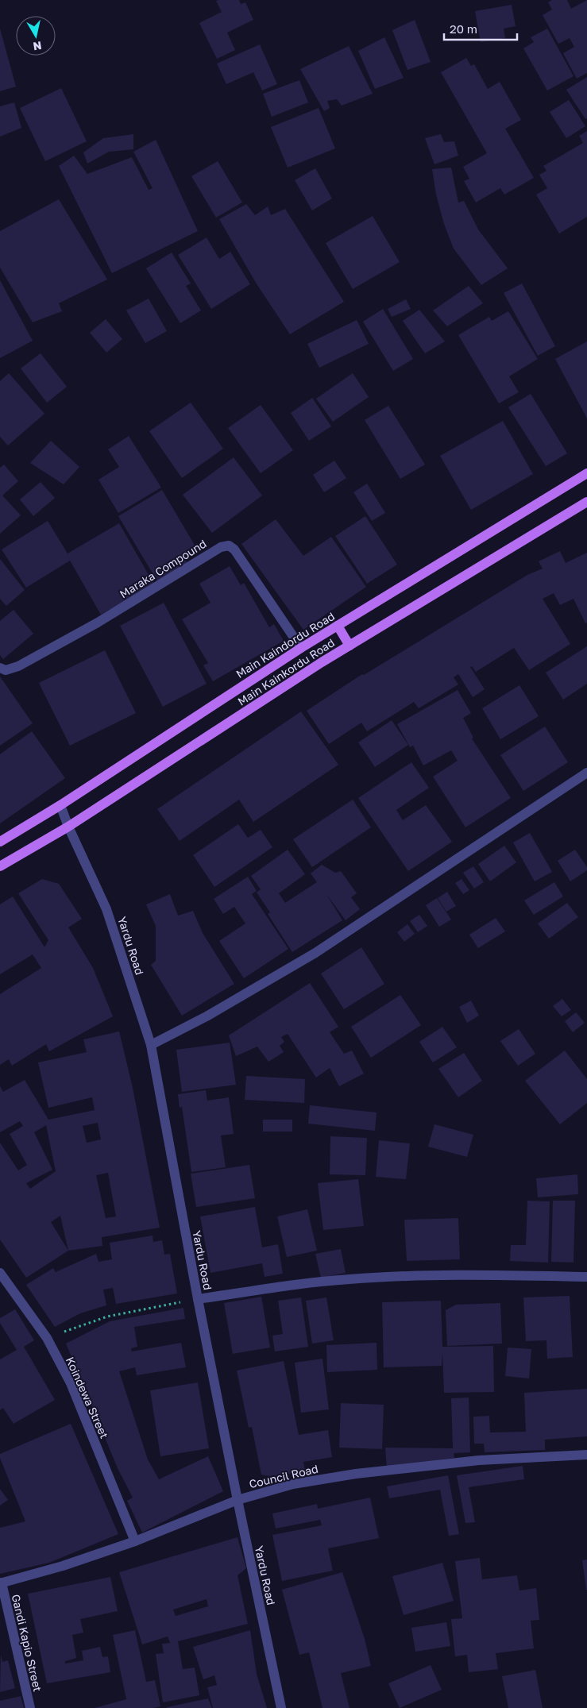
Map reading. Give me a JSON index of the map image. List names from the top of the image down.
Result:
{
  "streets": {
    "main road": ["Main Kaindordu Road", "Main Kainkordu Road"],
    "street": [
      "Maraka Compound",
      "Yardu Road",
      "Koindewa Street",
      "Council Road",
      "Gandi Kapio Street"
    ]
  },
  "crossings": [
    ["Maraka Compound", "Main Kaindordu Road"],
    ["Main Kaindordu Road", "Yardu Road"],
    ["Main Kainkordu Road", "Yardu Road"],
    ["Yardu Road", "Council Road"],
    ["Koindewa Street", "Council Road"],
    ["Council Road", "Gandi Kapio Street"]
  ],
  "scale_bar": "20 m",
  "north": "bottom"
}
